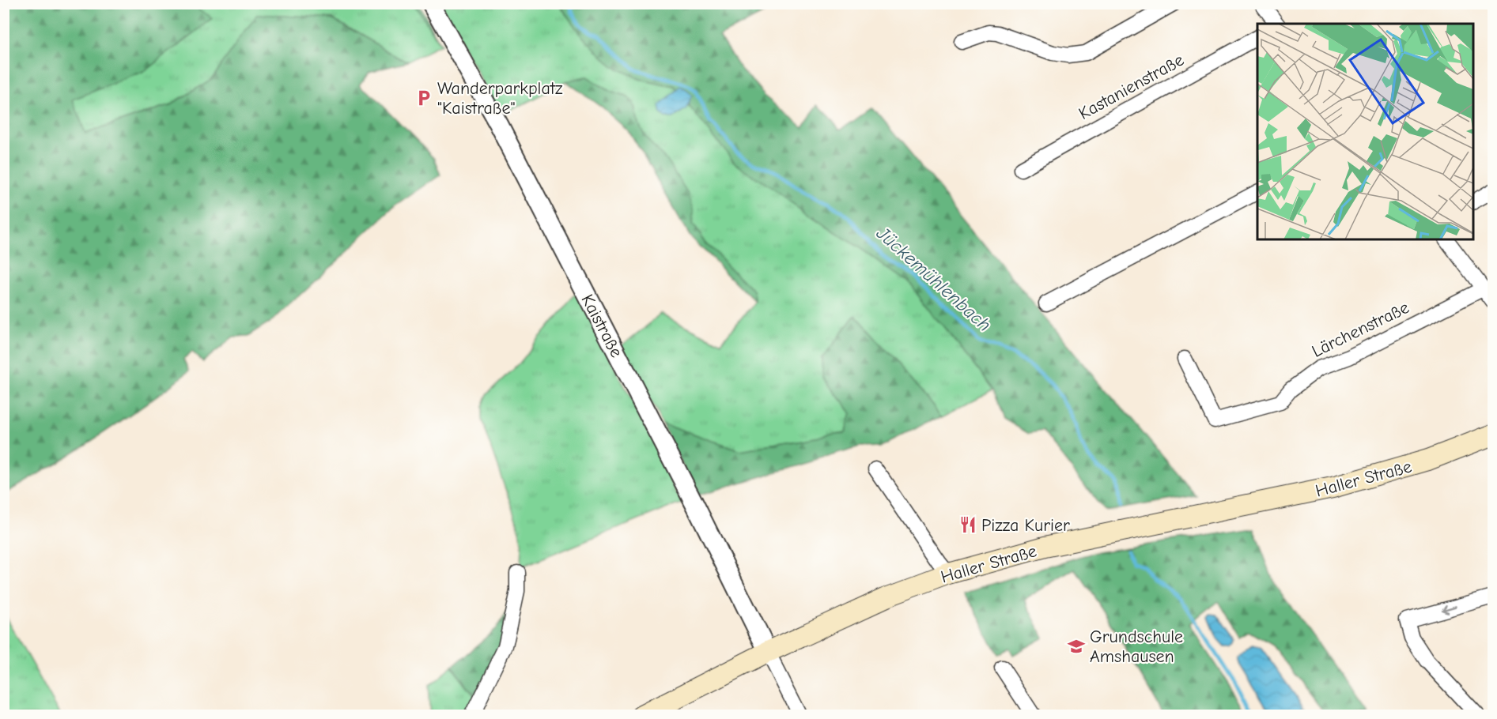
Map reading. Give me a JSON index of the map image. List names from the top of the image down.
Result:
{
  "streets": {
    "main road": ["Haller Straße"],
    "street": ["Kastanienstraße", "Kaistraße", "Lärchenstraße"]
  },
  "crossings": [
    ["Kaistraße", "Haller Straße"]
  ],
  "water": ["Jückemühlenbach"],
  "places": {
    "parking": ["Wanderparkplatz \"Kaistraße\""],
    "restaurant": ["Pizza Kurier"],
    "school or university": ["Grundschule Amshausen"]
  }
}
